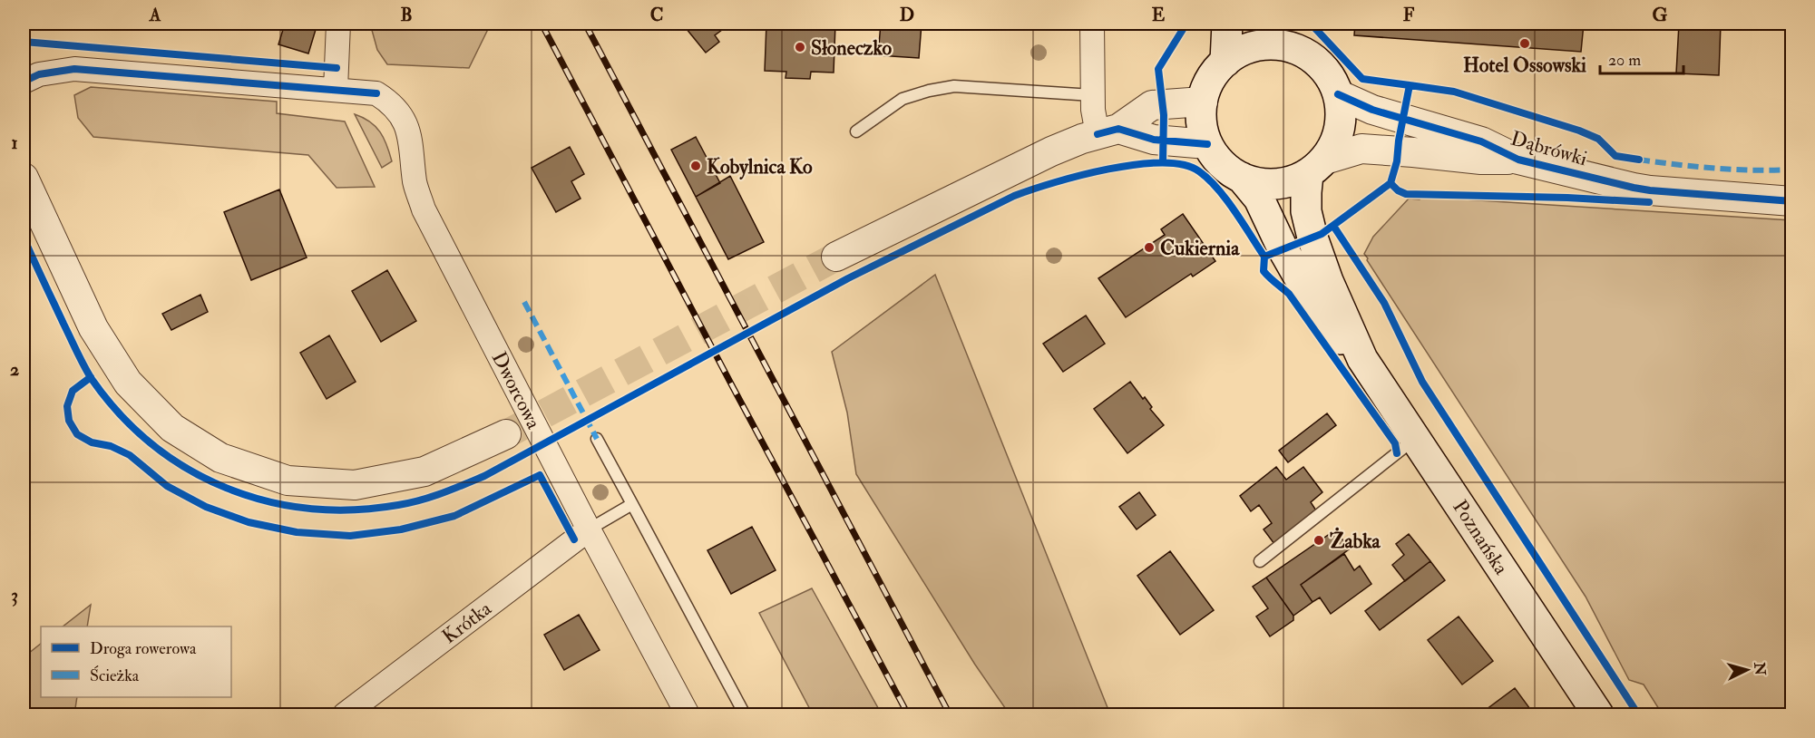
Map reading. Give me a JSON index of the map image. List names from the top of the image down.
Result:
{
  "streets": {
    "main road": ["Poznańska"],
    "street": ["Dąbrówki", "Dworcowa", "Krótka"]
  },
  "crossings": [
    ["Dąbrówki", "Poznańska"],
    ["Dworcowa", "Krótka"]
  ],
  "places": [
    "Hotel Ossowski",
    "Słoneczko",
    "Kobylnica Ko",
    "Cukiernia",
    "Żabka"
  ],
  "legend": ["Droga rowerowa", "Ścieżka"],
  "scale_bar": "20 m",
  "north": "right",
  "grid": {
    "columns": [
      "A",
      "B",
      "C",
      "D",
      "E",
      "F",
      "G"
    ],
    "rows": ["1", "2", "3"]
  }
}
